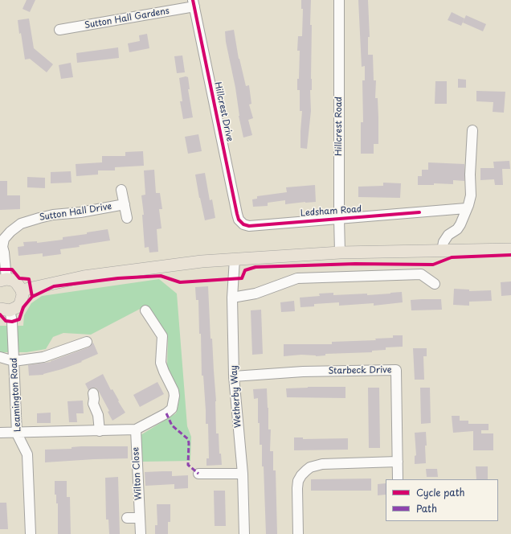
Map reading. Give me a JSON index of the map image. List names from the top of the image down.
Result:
{
  "streets": {
    "street": [
      "Sutton Hall Gardens",
      "Hillcrest Drive",
      "Hillcrest Road",
      "Ledsham Road",
      "Sutton Hall Drive",
      "Starbeck Drive",
      "Leamington Road",
      "Wetherby Way",
      "Wilton Close"
    ]
  },
  "crossings": [
    ["Sutton Hall Gardens", "Hillcrest Drive"],
    ["Hillcrest Drive", "Ledsham Road"],
    ["Hillcrest Road", "Ledsham Road"],
    ["Starbeck Drive", "Wetherby Way"]
  ],
  "legend": ["Cycle path", "Path"]
}
